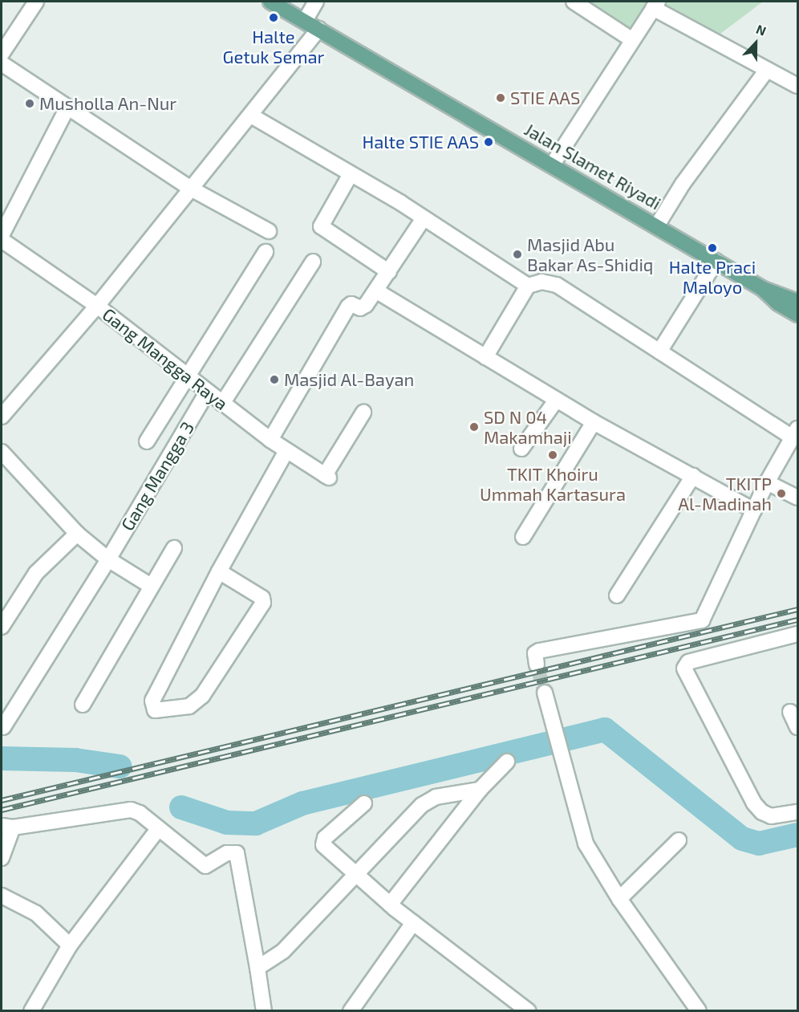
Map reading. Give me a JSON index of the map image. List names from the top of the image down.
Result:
{
  "streets": {
    "main road": ["Jalan Slamet Riyadi"],
    "street": ["Gang Mangga Raya", "Gang Mangga 3"]
  },
  "crossings": [
    ["Gang Mangga Raya", "Gang Mangga 3"]
  ],
  "places": [
    "Halte Getuk Semar",
    "STIE AAS",
    "Musholla An-Nur",
    "Halte STIE AAS",
    "Halte Praci Maloyo",
    "Masjid Abu Bakar As-Shidiq",
    "Masjid Al-Bayan",
    "SD N 04 Makamhaji",
    "TKIT Khoiru Ummah Kartasura",
    "TKITP Al-Madinah"
  ],
  "north": "top"
}
